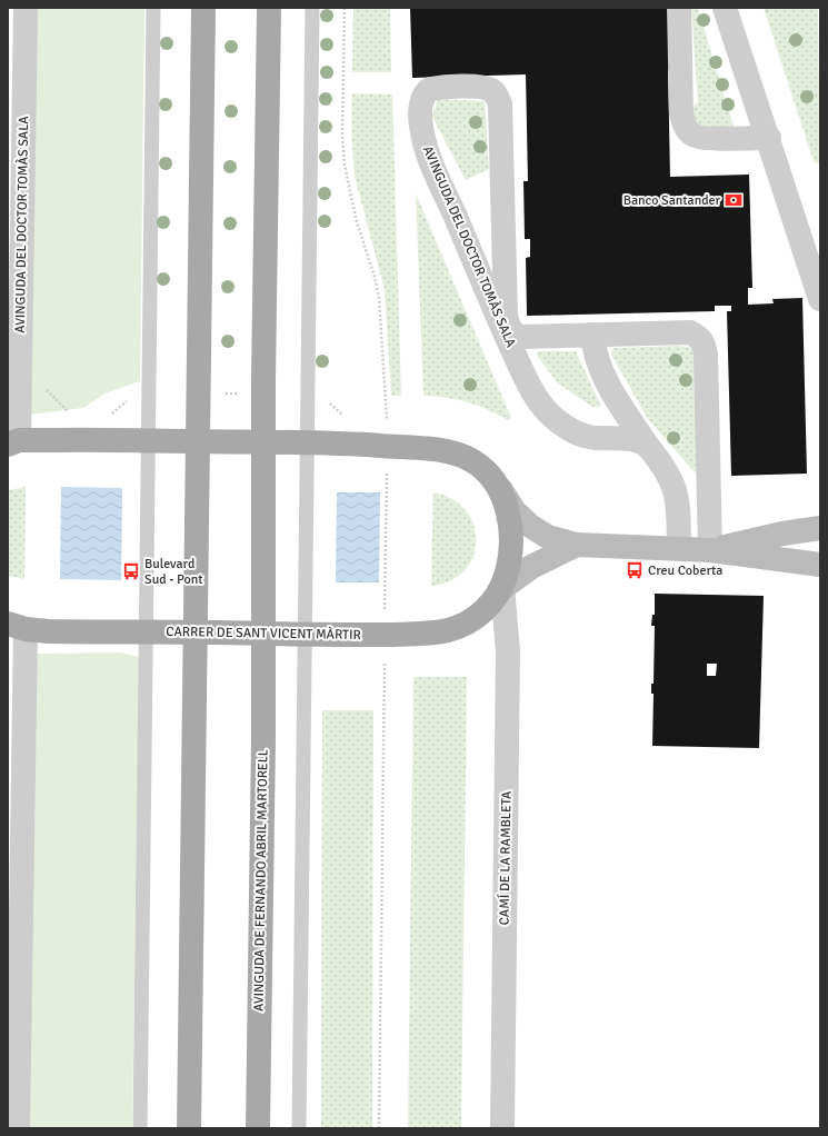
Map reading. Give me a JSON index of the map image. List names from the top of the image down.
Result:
{
  "streets": {
    "main road": ["CARRER DE SANT VICENT MÀRTIR", "AVINGUDA DE FERNANDO ABRIL MARTORELL"],
    "street": ["AVINGUDA DEL DOCTOR TOMÀS SALA", "CAMÍ DE LA RAMBLETA"]
  },
  "crossings": [
    ["AVINGUDA DEL DOCTOR TOMÀS SALA", "CARRER DE SANT VICENT MÀRTIR"],
    ["CARRER DE SANT VICENT MÀRTIR", "CAMÍ DE LA RAMBLETA"],
    ["CARRER DE SANT VICENT MÀRTIR", "AVINGUDA DE FERNANDO ABRIL MARTORELL"]
  ],
  "places": {
    "bank": ["Banco Santander"],
    "bus stop": ["Creu Coberta", "Bulevard Sud - Pont"]
  }
}
